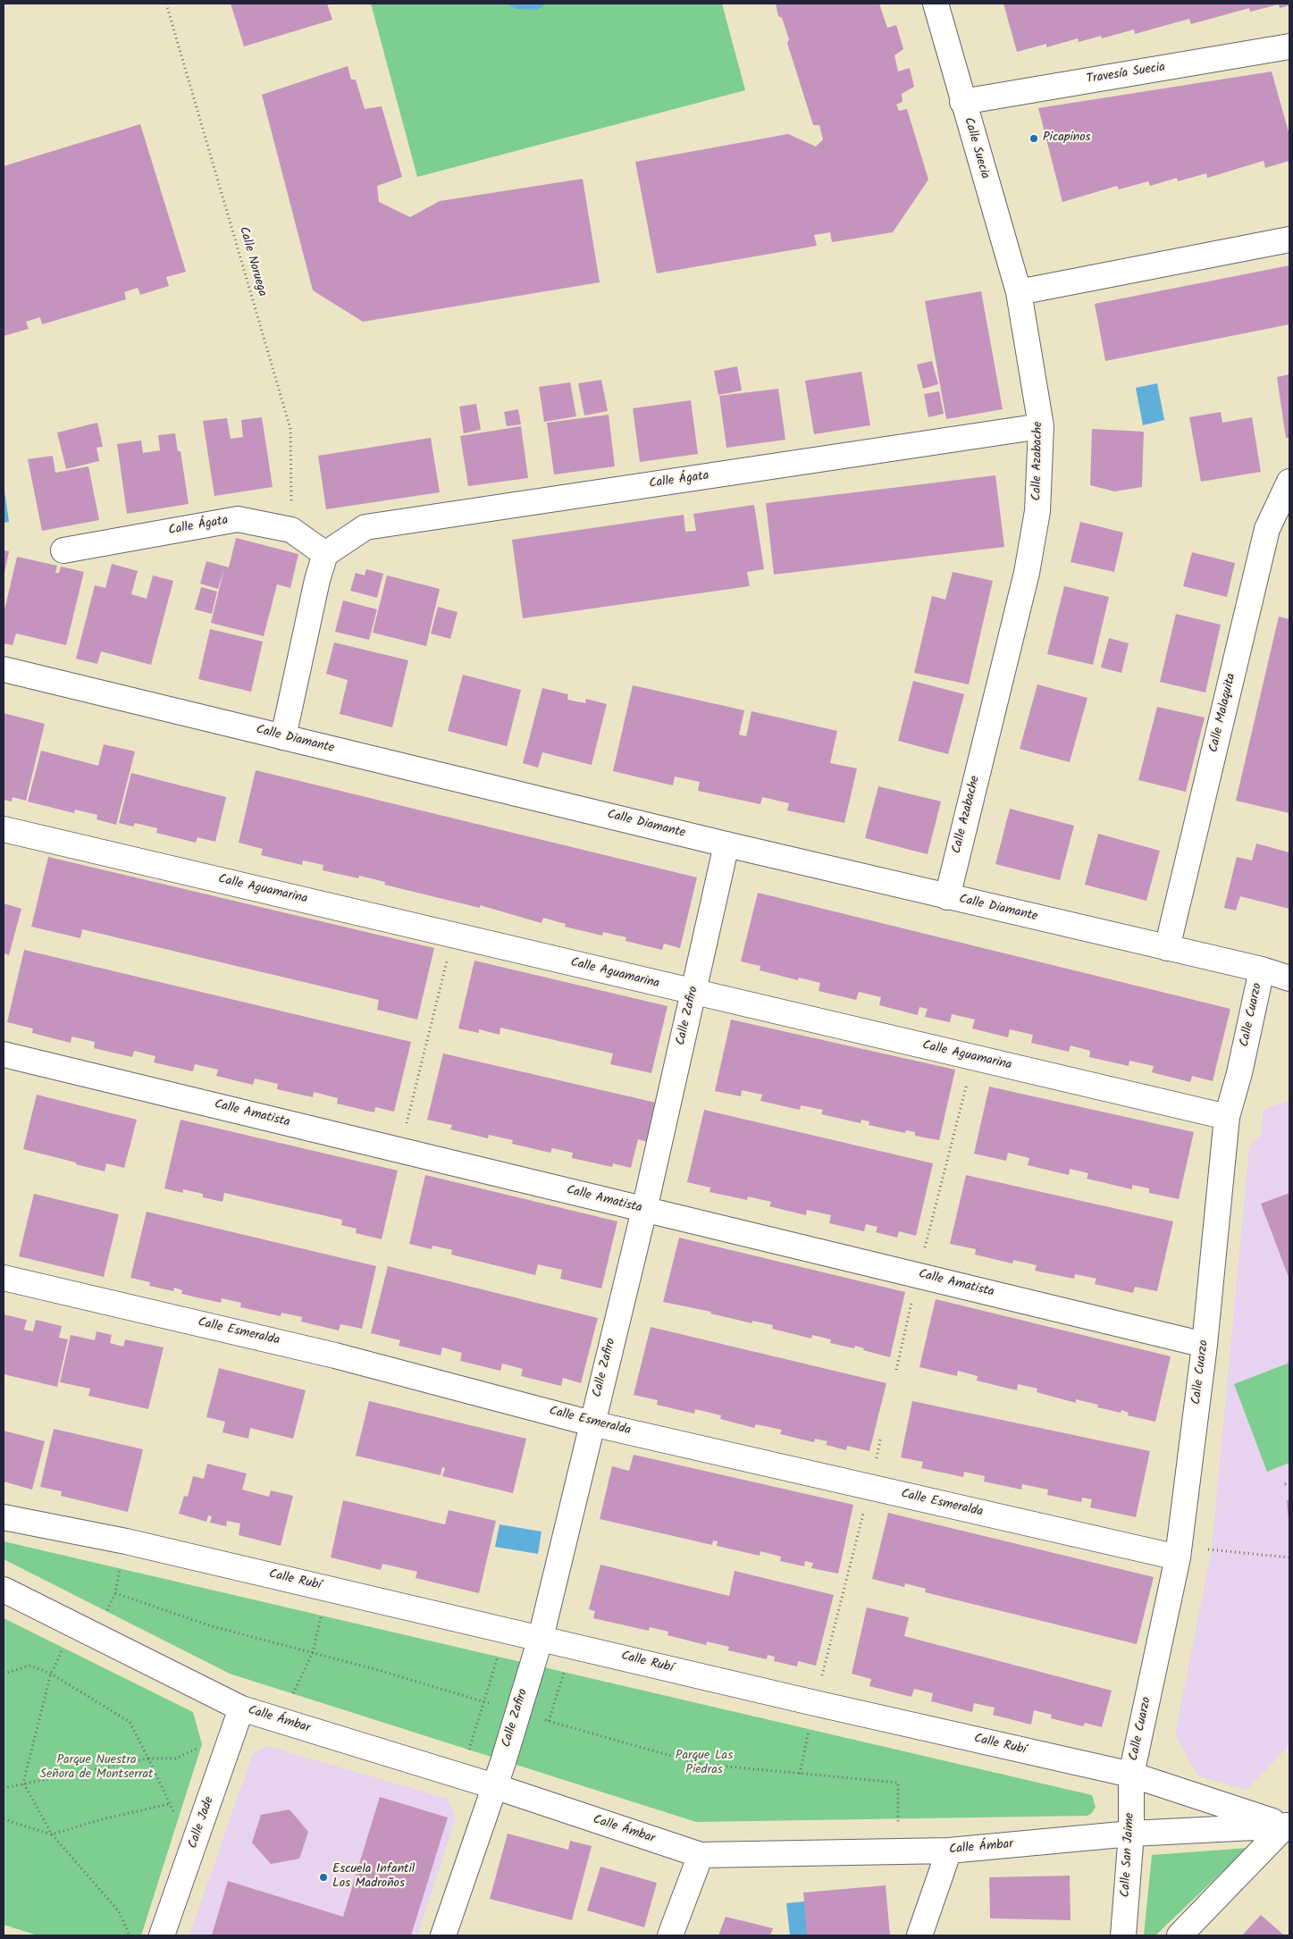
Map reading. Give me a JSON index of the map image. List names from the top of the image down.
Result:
{
  "streets": {
    "street": [
      "Travesía Suecia",
      "Calle Suecia",
      "Calle Azabache",
      "Calle Ágata",
      "Calle Malaquita",
      "Calle Diamante",
      "Calle Aguamarina",
      "Calle Cuarzo",
      "Calle Zafiro",
      "Calle Amatista",
      "Calle Esmeralda",
      "Calle Rubí",
      "Calle Ámbar",
      "Calle Jade",
      "Calle San Jaime"
    ],
    "path": ["Calle Noruega"]
  },
  "crossings": [
    ["Travesía Suecia", "Calle Suecia"],
    ["Calle Suecia", "Calle Azabache"],
    ["Calle Noruega", "Calle Ágata"],
    ["Calle Azabache", "Calle Ágata"],
    ["Calle Azabache", "Calle Diamante"],
    ["Calle Malaquita", "Calle Diamante"],
    ["Calle Diamante", "Calle Cuarzo"],
    ["Calle Diamante", "Calle Zafiro"],
    ["Calle Aguamarina", "Calle Cuarzo"],
    ["Calle Aguamarina", "Calle Zafiro"],
    ["Calle Cuarzo", "Calle Amatista"],
    ["Calle Cuarzo", "Calle Esmeralda"],
    ["Calle Cuarzo", "Calle Rubí"],
    ["Calle Cuarzo", "Calle San Jaime"],
    ["Calle Zafiro", "Calle Amatista"],
    ["Calle Zafiro", "Calle Esmeralda"],
    ["Calle Zafiro", "Calle Rubí"],
    ["Calle Zafiro", "Calle Ámbar"],
    ["Calle Rubí", "Calle Ámbar"],
    ["Calle Rubí", "Calle San Jaime"],
    ["Calle Ámbar", "Calle Jade"],
    ["Calle Ámbar", "Calle San Jaime"]
  ],
  "parks": ["Parque Las Piedras", "Parque Nuestra Señora de Montserrat"],
  "places": ["Picapinos", "Escuela Infantil Los Madroños"]
}
